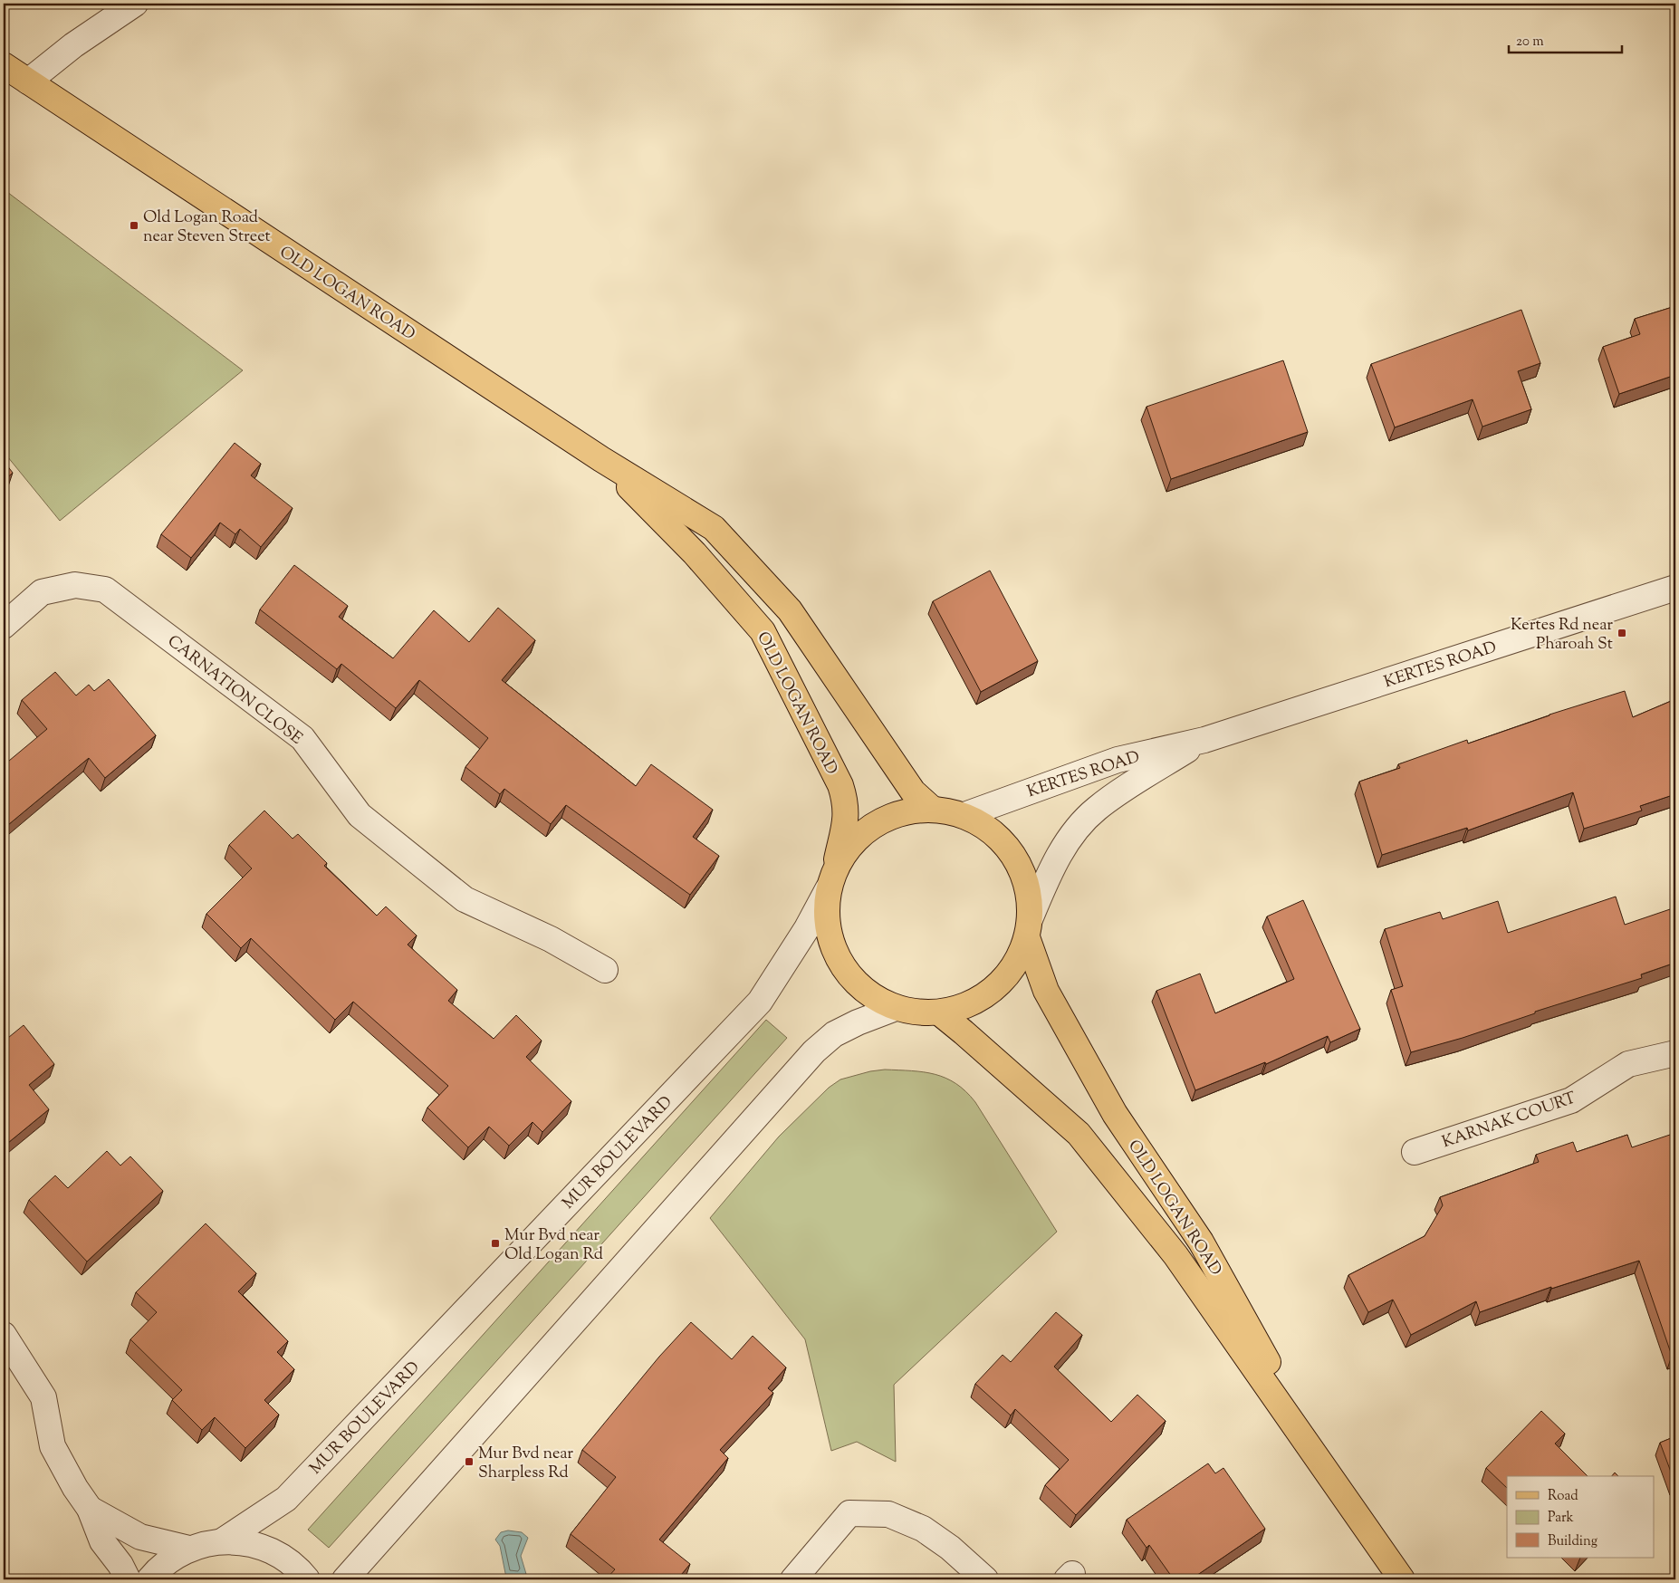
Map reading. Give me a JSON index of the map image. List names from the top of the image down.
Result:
{
  "streets": {
    "main road": ["OLD LOGAN ROAD"],
    "street": [
      "KERTES ROAD",
      "CARNATION CLOSE",
      "KARNAK COURT",
      "MUR BOULEVARD"
    ]
  },
  "crossings": [
    ["OLD LOGAN ROAD", "KERTES ROAD"],
    ["OLD LOGAN ROAD", "MUR BOULEVARD"]
  ],
  "places": {
    "transit": [
      "Old Logan Road near Steven Street",
      "Kertes Rd near Pharoah St",
      "Mur Bvd near Old Logan Rd",
      "Mur Bvd near Sharpless Rd"
    ]
  },
  "legend": ["Road", "Park", "Building"],
  "scale_bar": "20 m"
}
